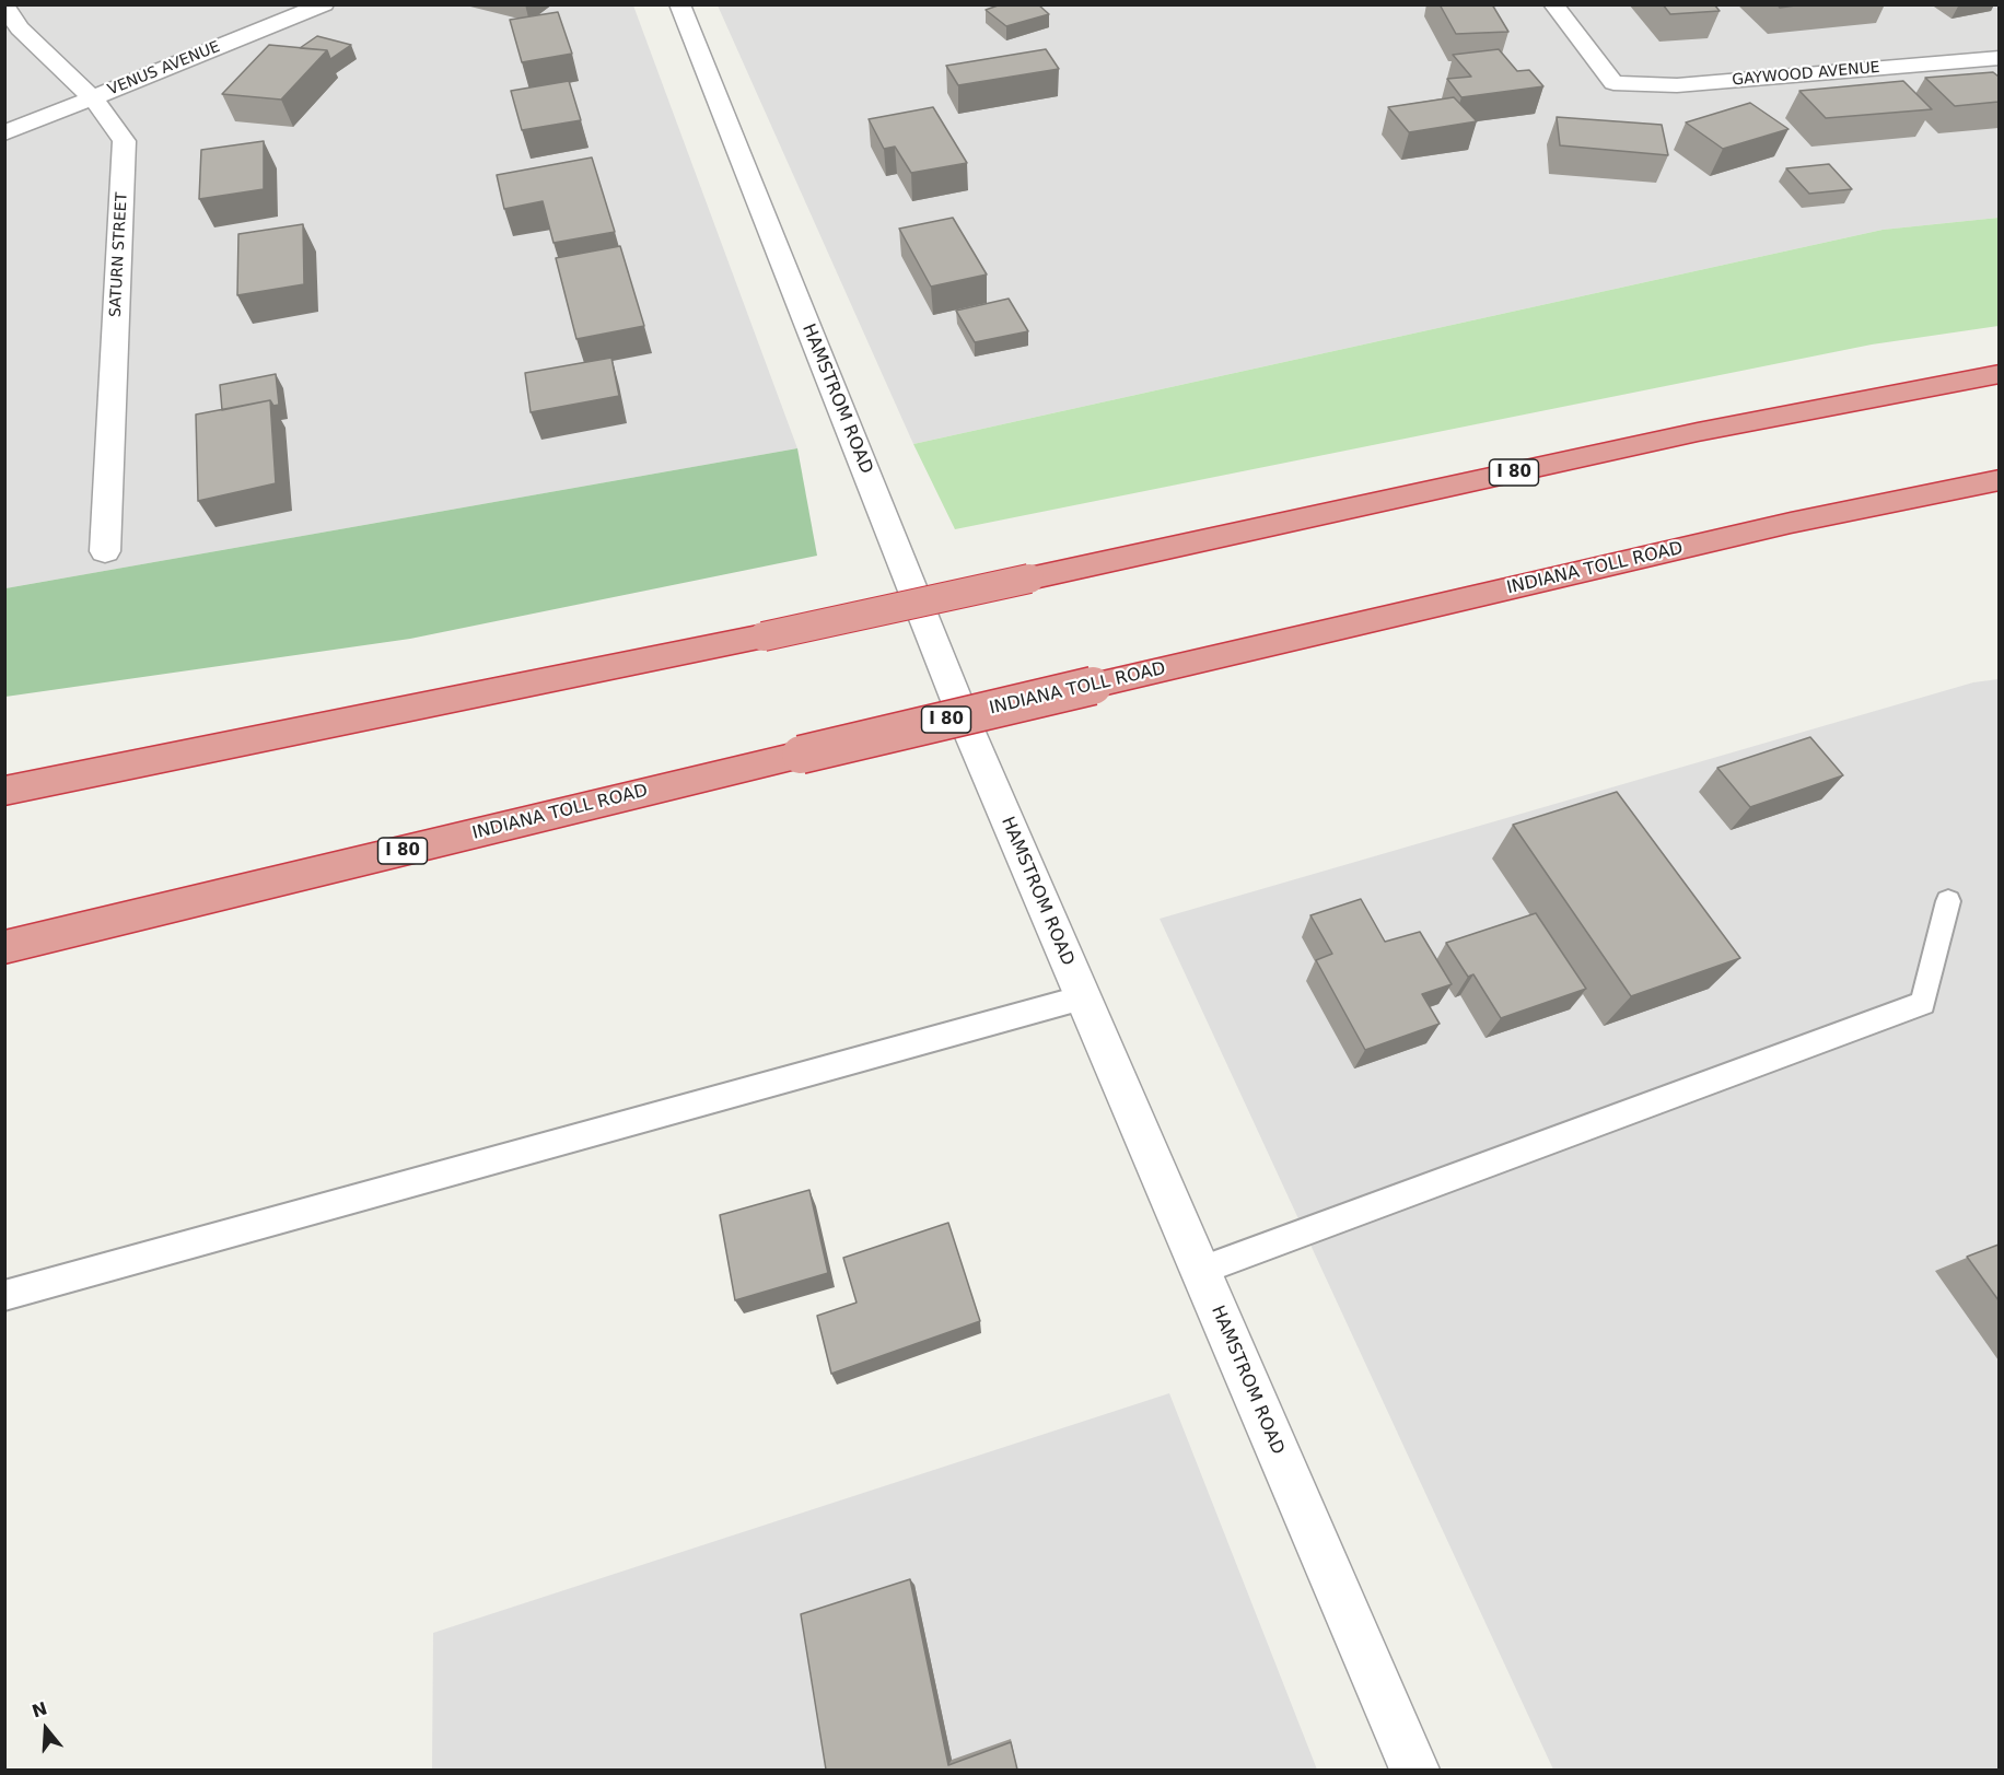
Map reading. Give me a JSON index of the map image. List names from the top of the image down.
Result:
{
  "streets": {
    "highway": ["I 80", "INDIANA TOLL ROAD"],
    "street": [
      "VENUS AVENUE",
      "GAYWOOD AVENUE",
      "SATURN STREET",
      "HAMSTROM ROAD"
    ]
  },
  "crossings": [
    ["VENUS AVENUE", "SATURN STREET"]
  ],
  "north": "top"
}
